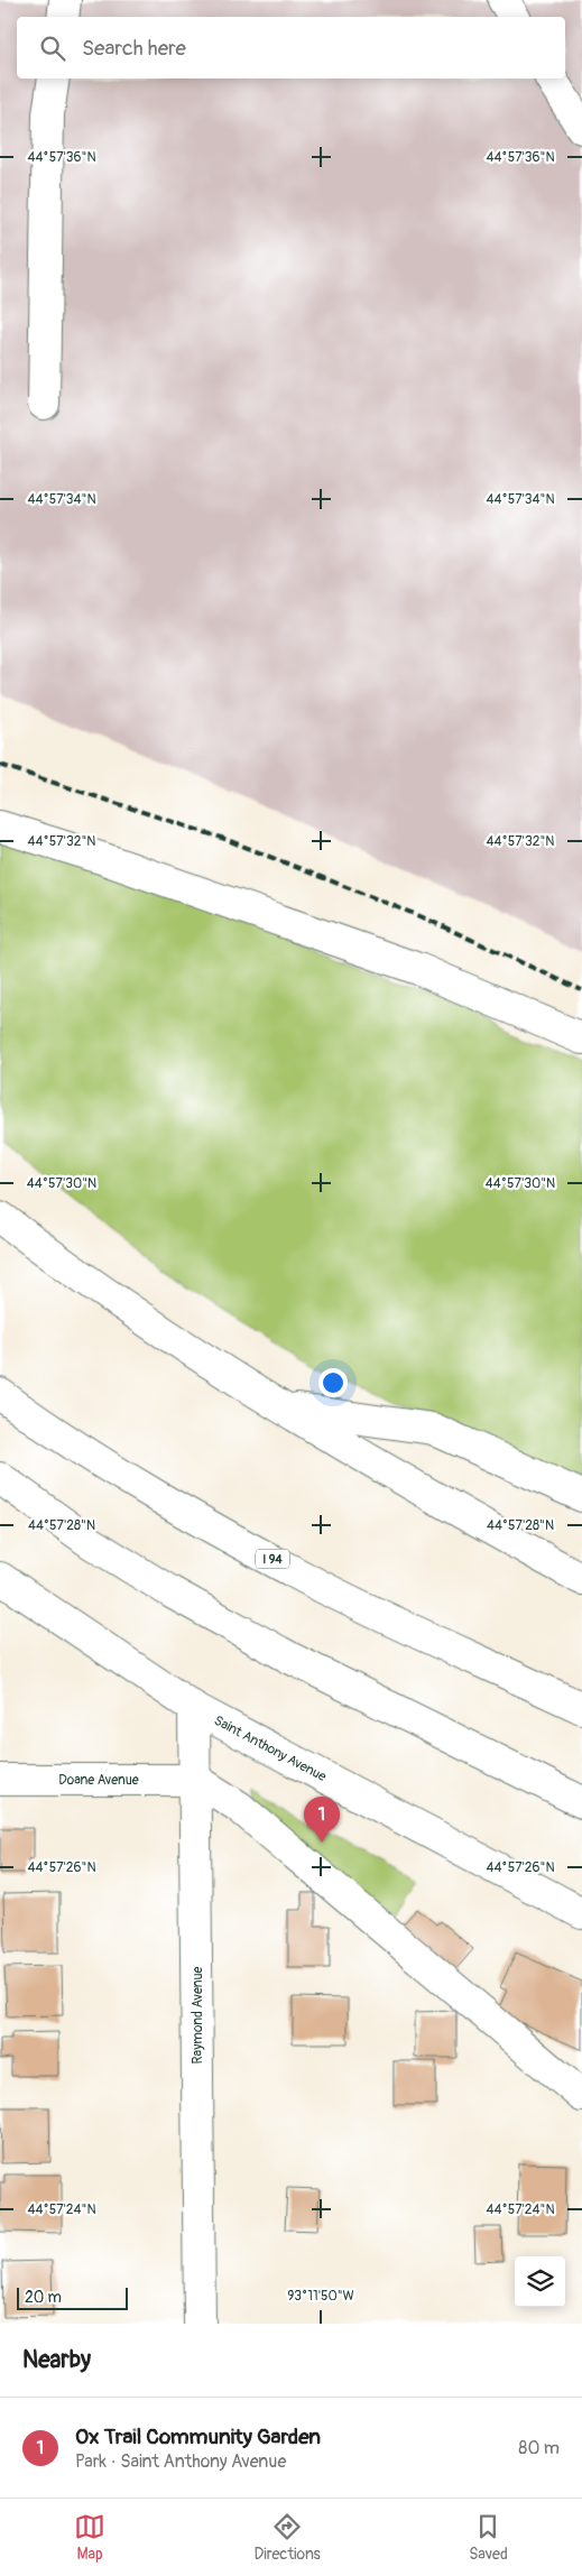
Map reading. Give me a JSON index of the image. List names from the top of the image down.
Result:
{
  "streets": {
    "main road": [
      "I 94",
      "Saint Anthony Avenue",
      "Doane Avenue",
      "Raymond Avenue"
    ]
  },
  "crossings": [
    ["Saint Anthony Avenue", "Raymond Avenue"],
    ["Doane Avenue", "Raymond Avenue"]
  ],
  "scale_bar": "20 m",
  "page": {
    "search": "Search here",
    "pins": "1",
    "scale": "20 m",
    "heading": "Nearby",
    "list": [
      {
        "mark": "1",
        "name": "Ox Trail Community Garden",
        "note": "Park · Saint Anthony Avenue",
        "value": "80 m"
      }
    ],
    "nav": ["Map", "Directions", "Saved"]
  },
  "coordinates": [
    "44°57'36\"N",
    "44°57'34\"N",
    "44°57'32\"N",
    "44°57'30\"N",
    "44°57'28\"N",
    "44°57'26\"N",
    "44°57'24\"N",
    "93°11'50\"W"
  ]
}
